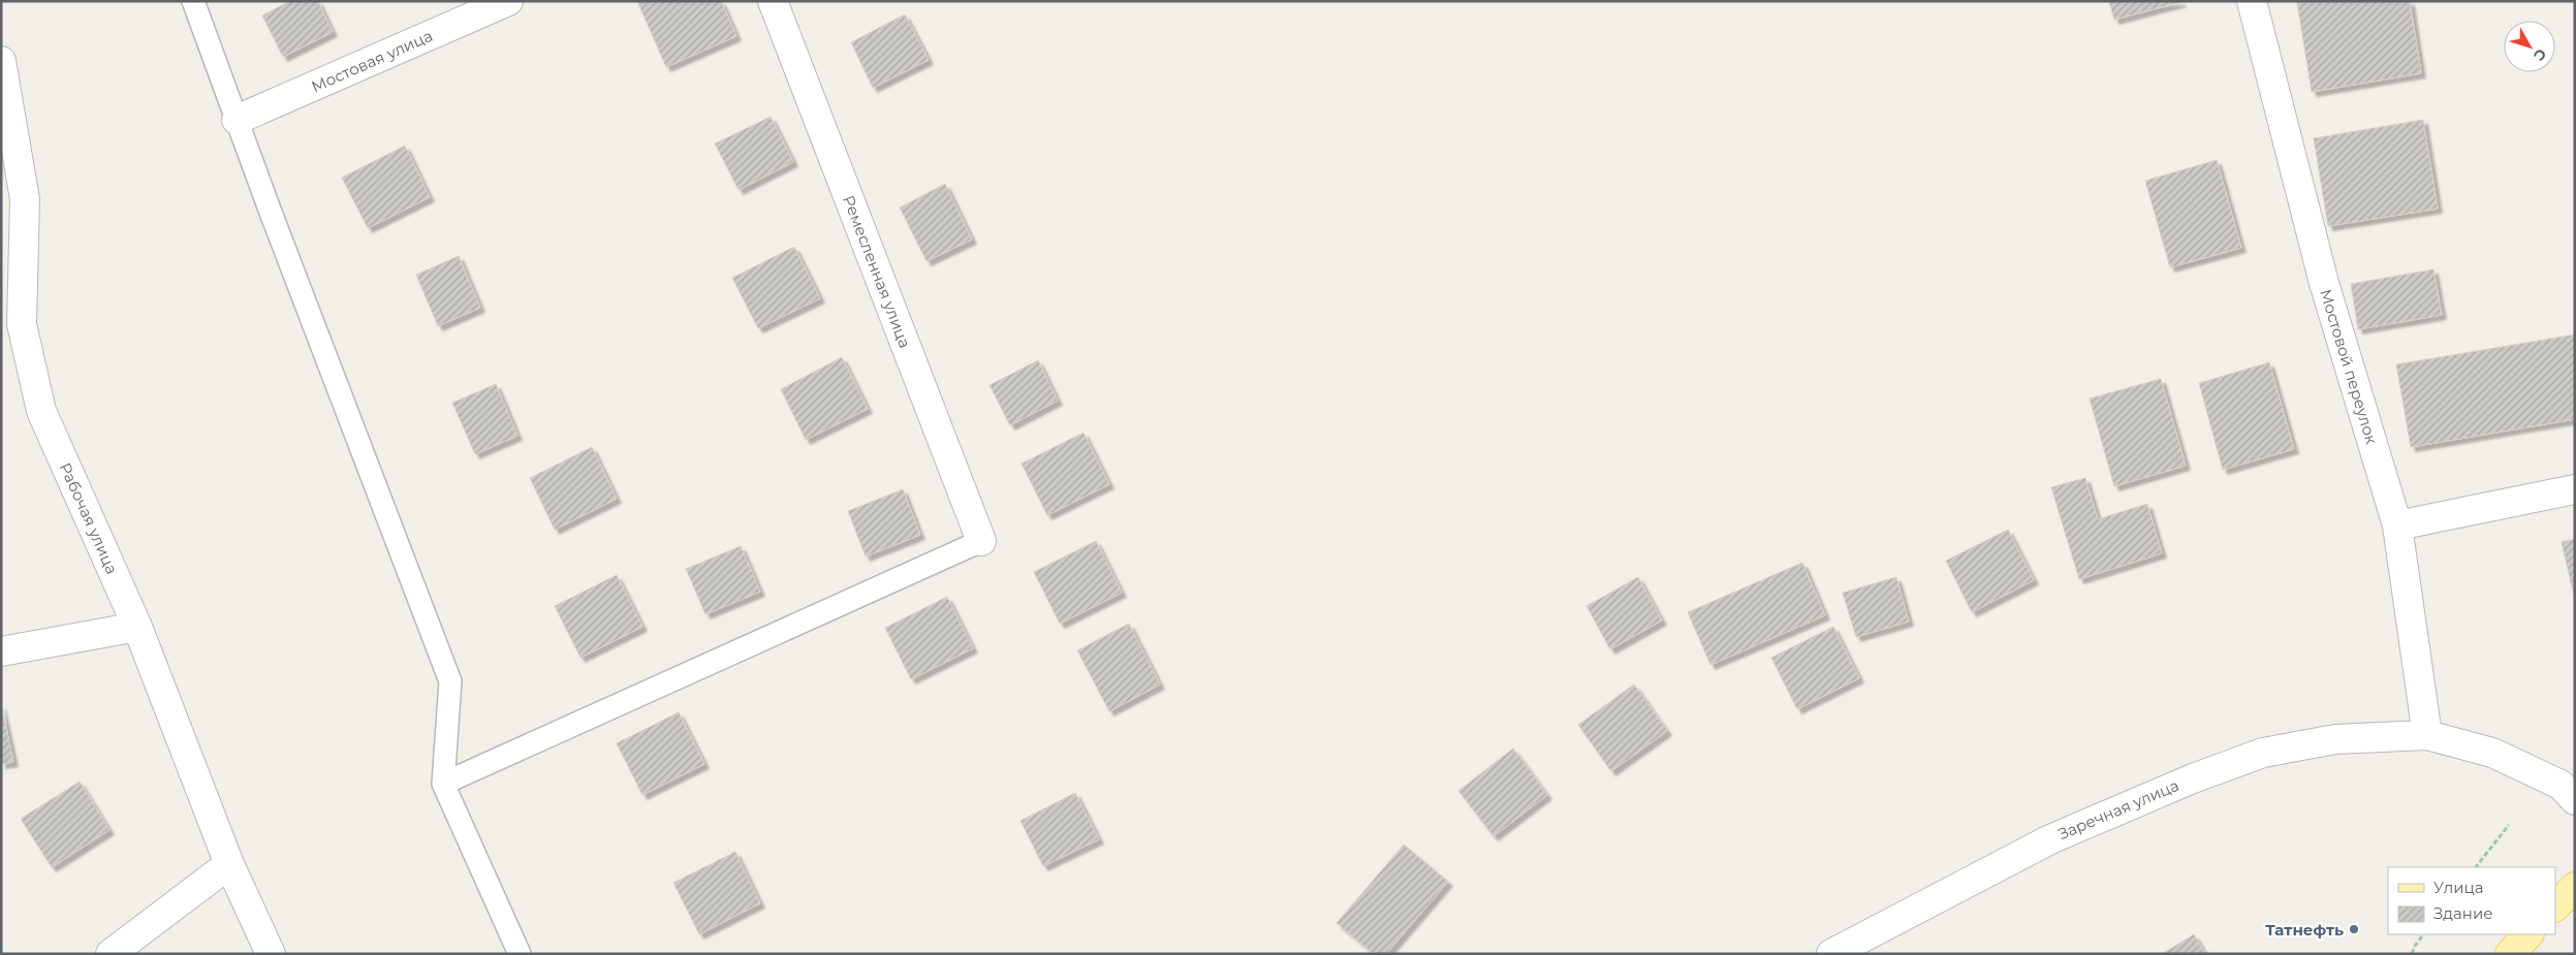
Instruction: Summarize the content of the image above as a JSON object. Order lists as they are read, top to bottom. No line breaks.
{"streets":{"street":["Мостовая улица","Ремесленная улица","Мостовой переулок","Рабочая улица","Заречная улица"]},"crossings":[["Мостовой переулок","Заречная улица"]],"places":["Татнефть"],"legend":["Улица","Здание"],"north":"bottom right"}
